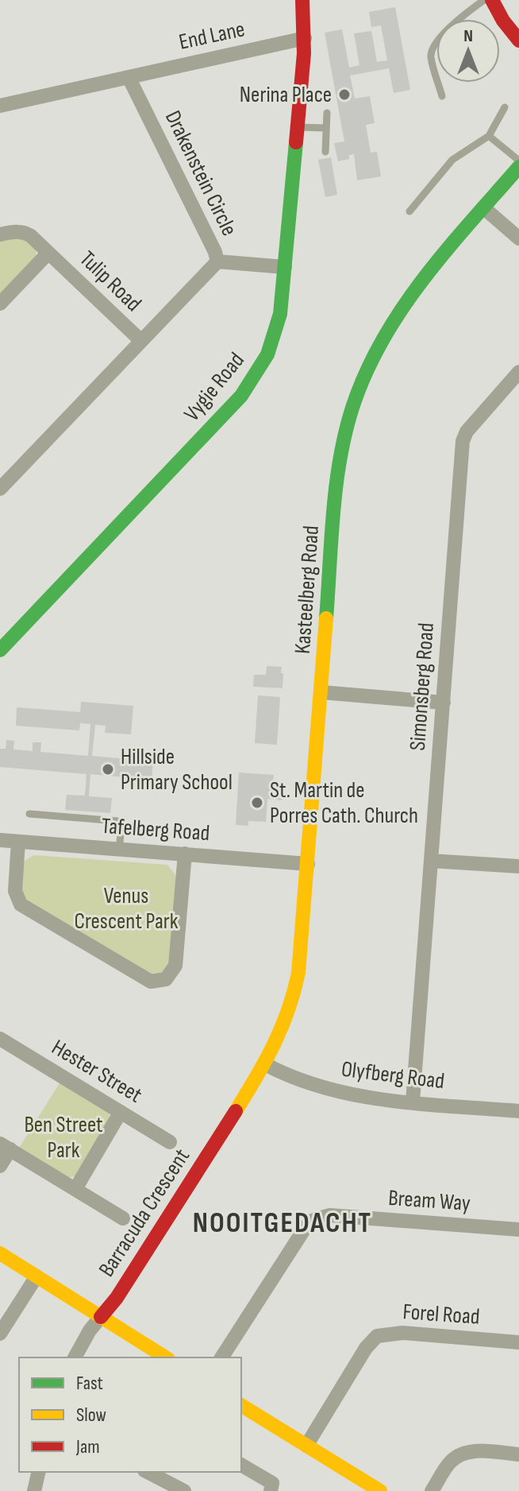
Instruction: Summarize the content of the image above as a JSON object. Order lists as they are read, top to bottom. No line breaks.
{"streets":{"street":["End Lane","Drakenstein Circle","Tulip Road","Vygie Road","Kasteelberg Road","Simonsberg Road","Tafelberg Road","Hester Street","Olyfberg Road","Bream Way","Barracuda Crescent","Forel Road"]},"crossings":[["End Lane","Drakenstein Circle"],["End Lane","Vygie Road"],["Drakenstein Circle","Tulip Road"],["Kasteelberg Road","Tafelberg Road"],["Kasteelberg Road","Olyfberg Road"],["Kasteelberg Road","Barracuda Crescent"],["Simonsberg Road","Olyfberg Road"],["Olyfberg Road","Barracuda Crescent"]],"districts":["NOOITGEDACHT"],"parks":["Venus Crescent Park","Ben Street Park"],"places":["Nerina Place","Hillside Primary School","St. Martin de Porres Cath. Church"],"legend":["Fast","Slow","Jam"],"north":"top"}
